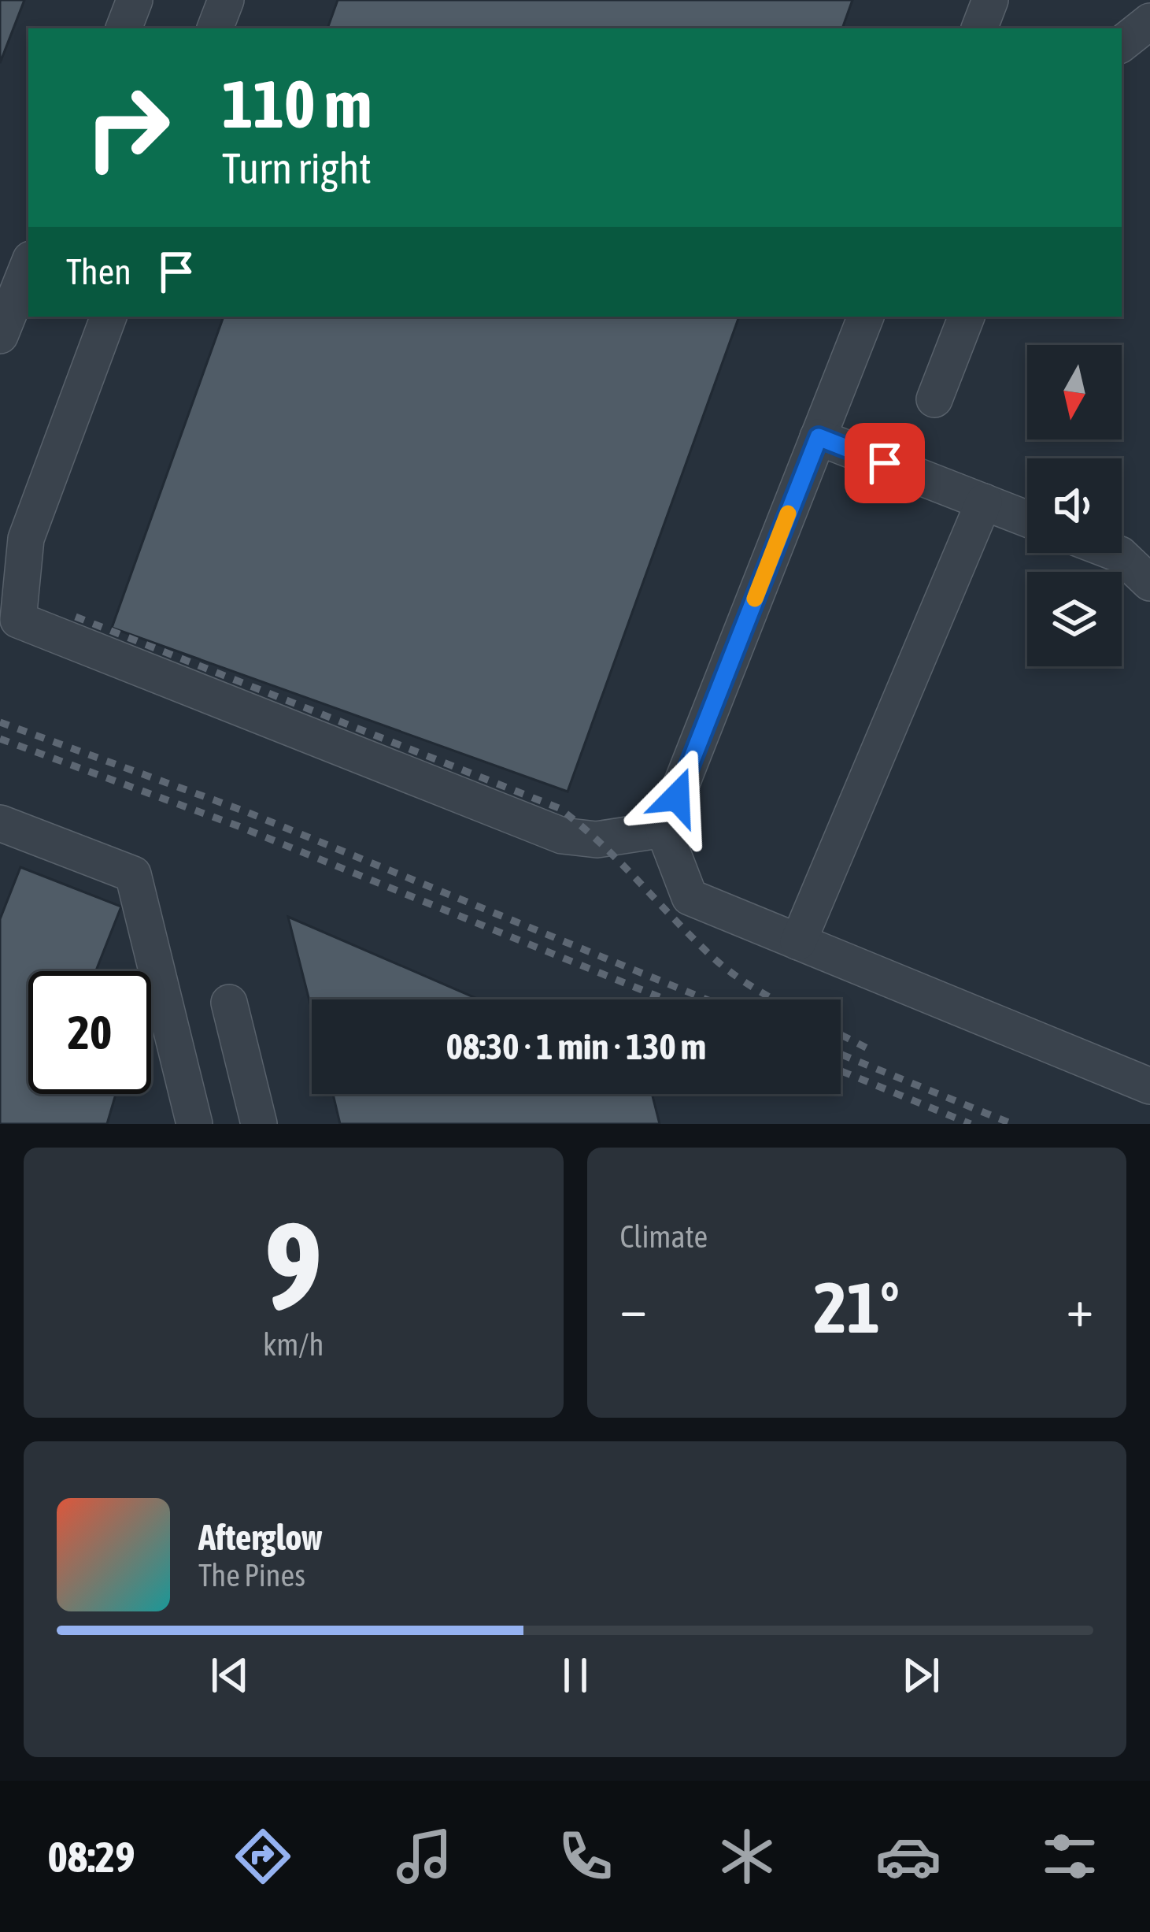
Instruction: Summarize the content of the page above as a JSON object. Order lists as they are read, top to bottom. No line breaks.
{"north":"bottom","page":{"turn":["110 m","Turn right"],"then":"Then","limit":"20","trip":"08:30 · 1 min · 130 m","tile":[["9","km/h"],"Climate"],"heat":["−","21°","+"],"song":["Afterglow","The Pines"],"tabs":"08:29"}}
